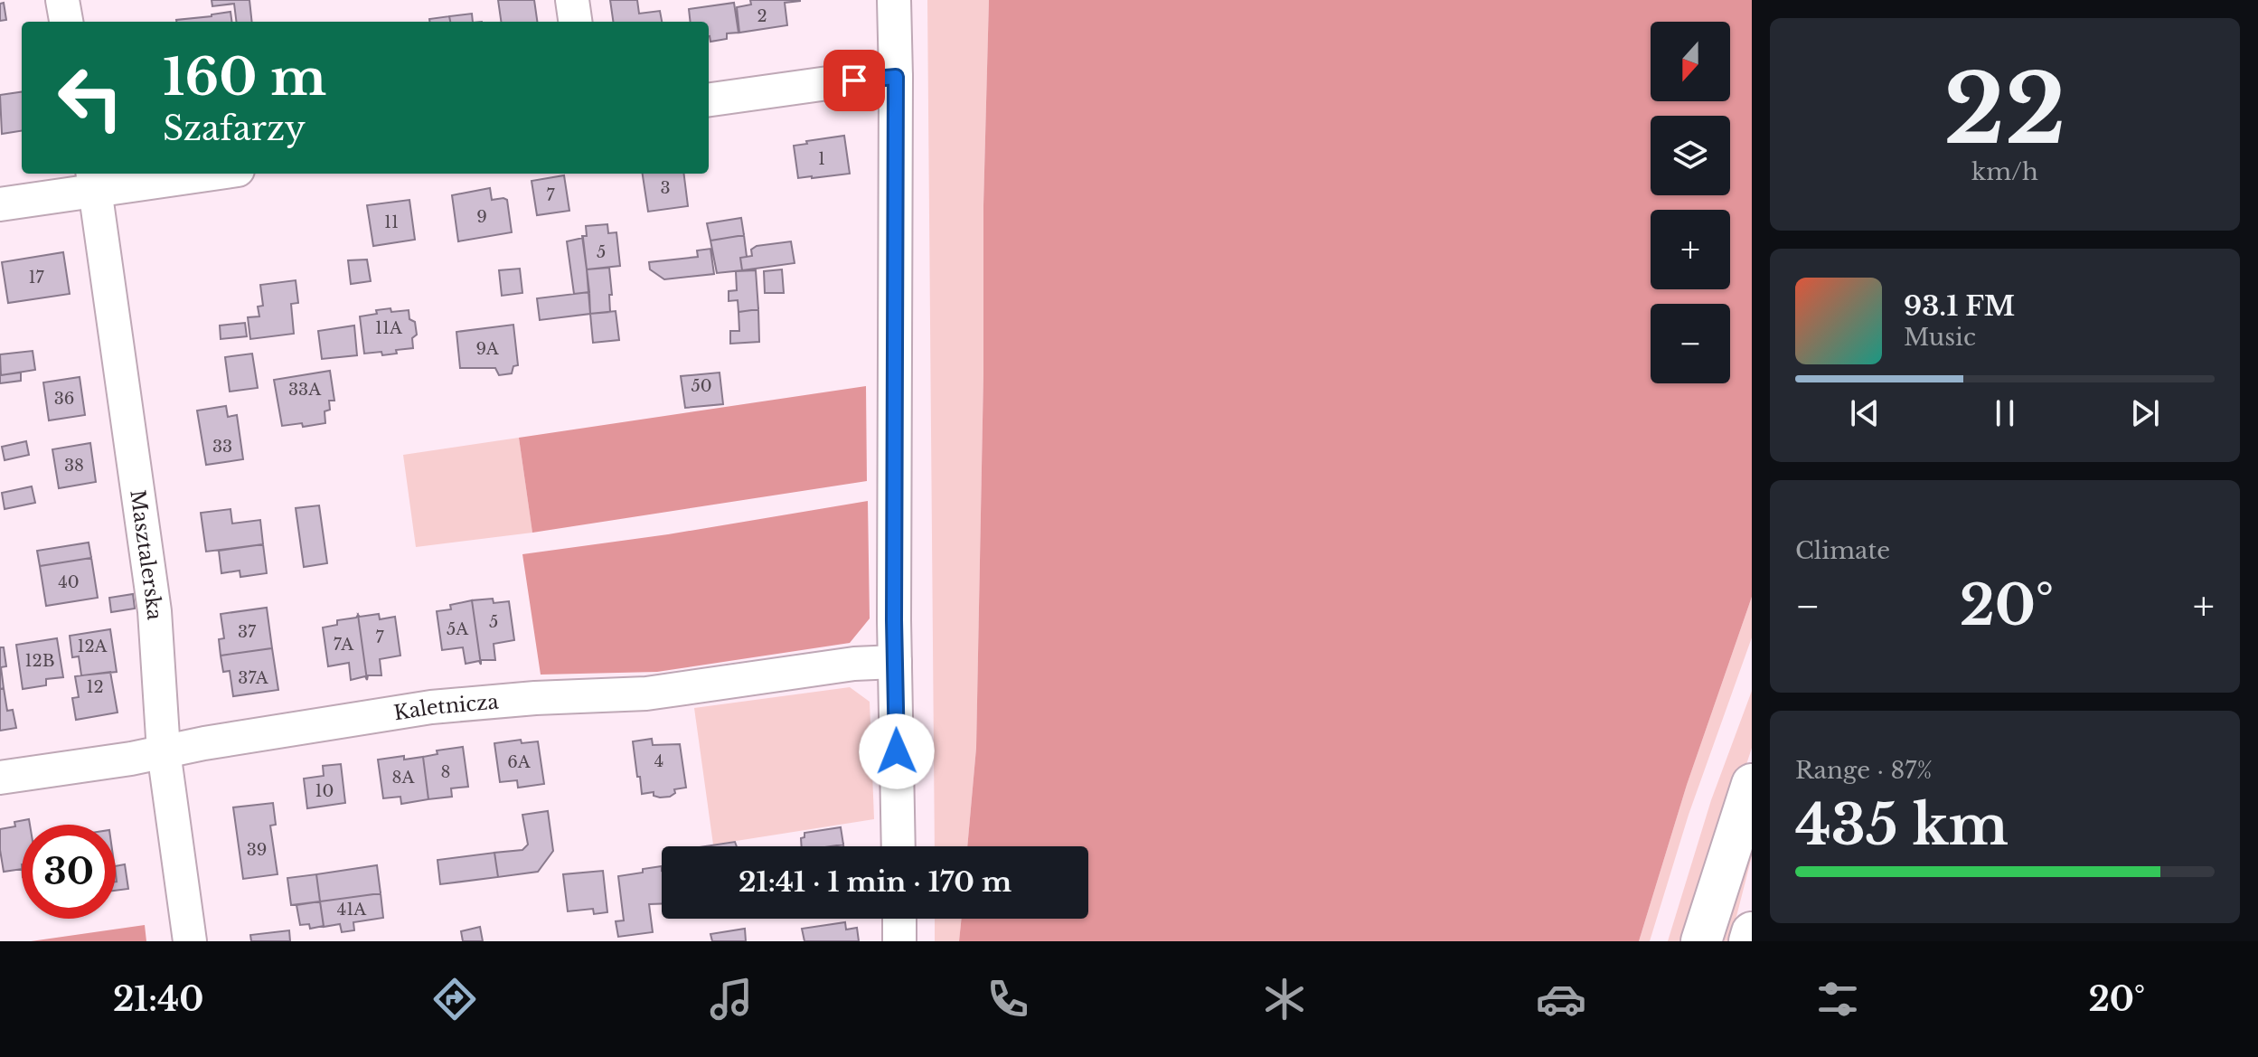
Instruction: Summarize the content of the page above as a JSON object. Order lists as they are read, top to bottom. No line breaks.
{"streets":{"street":["Masztalerska","Kaletnicza"]},"crossings":[["Masztalerska","Kaletnicza"]],"house_numbers":["2","1","3","7","9","11","5","17","11A","9A","50","33A","36","33","38","40","5","5A","37","7","7A","12A","12B","37A","12","4","6A","8","8A","10","39","41A"],"north":"bottom","page":{"tile":[["22","km/h"],"Climate",["Range · 87%","435 km"]],"map_buttons":["+","−"],"turn":["160 m","Szafarzy"],"song":["93.1 FM","Music"],"heat":["−","20°","+"],"limit":"30","trip":"21:41 · 1 min · 170 m","tabs":["21:40","20°"]}}
